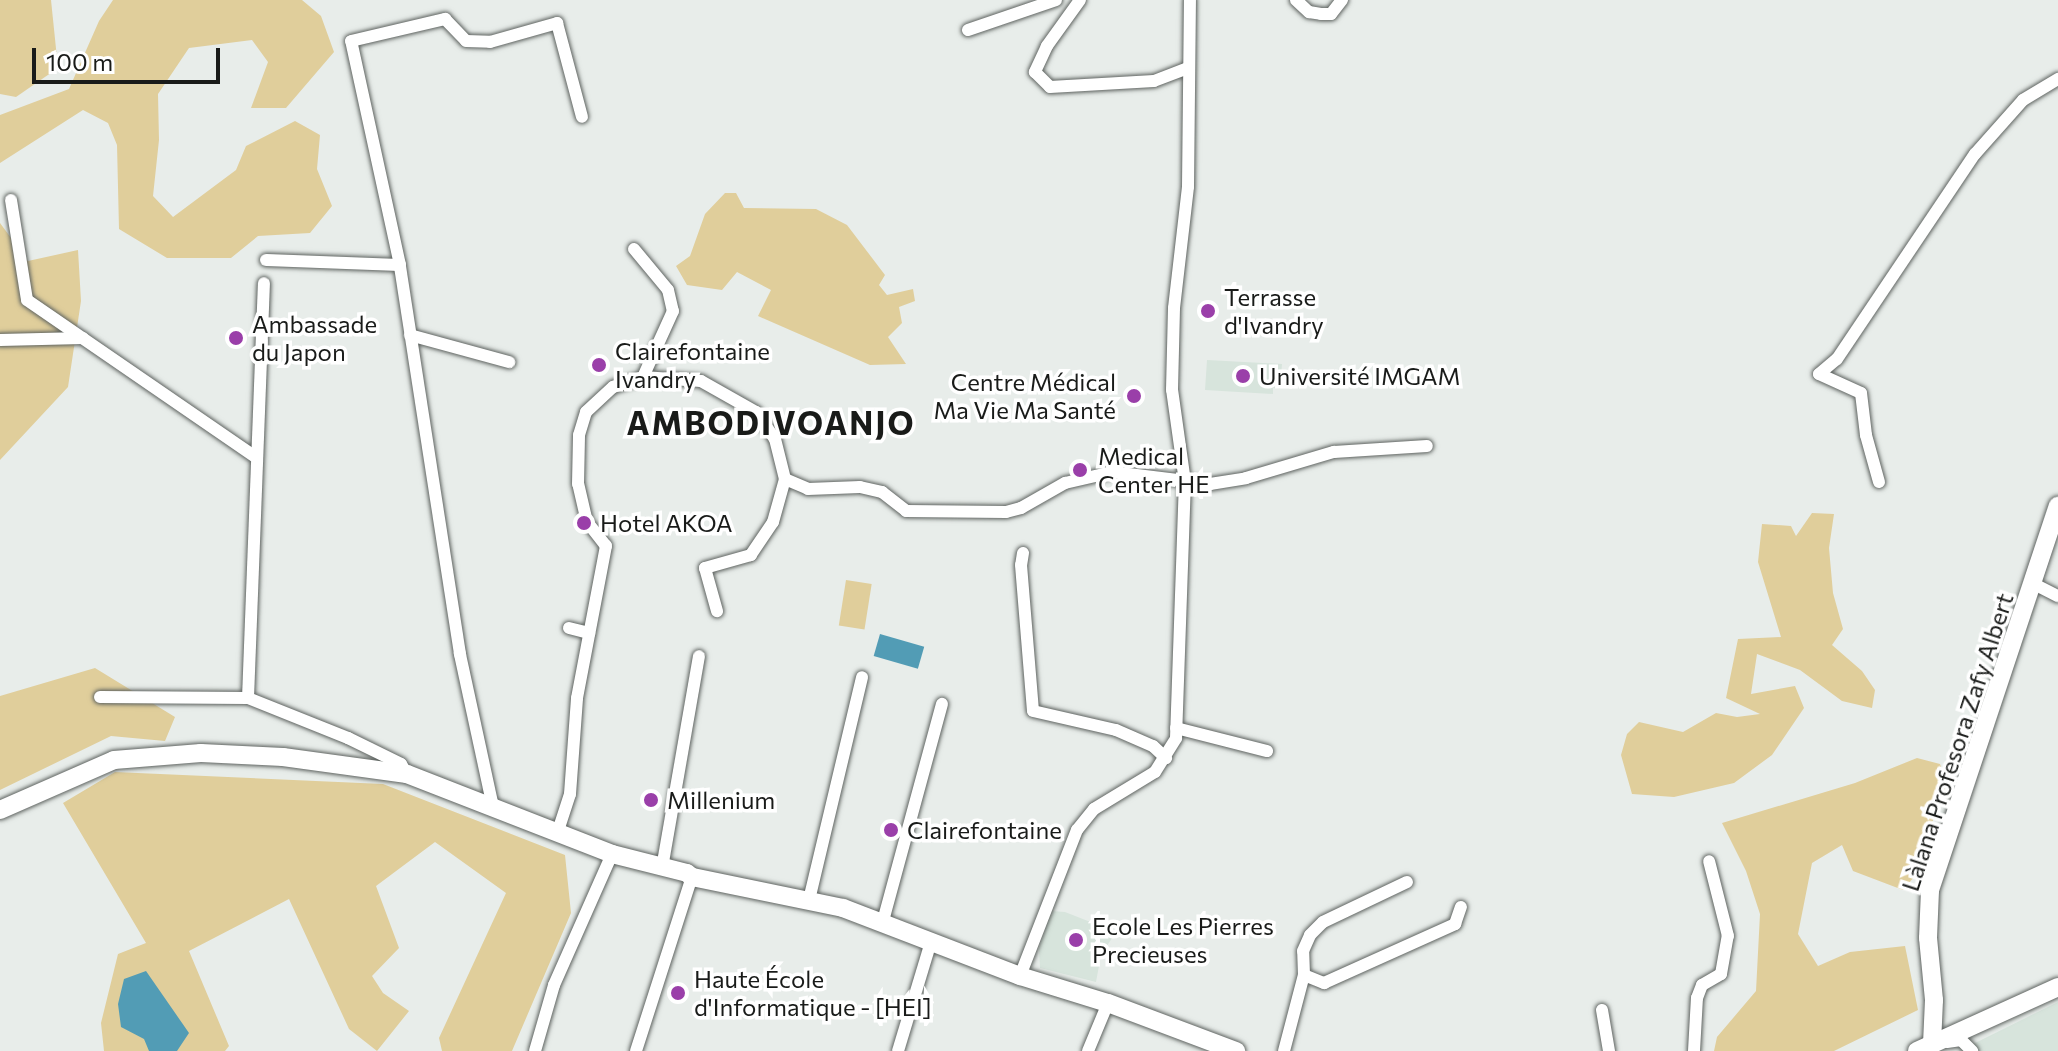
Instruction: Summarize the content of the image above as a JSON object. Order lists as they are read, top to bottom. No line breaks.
{"streets":{"main road":["Làlana Profesora Zafy Albert"]},"districts":["AMBODIVOANJO"],"places":["Terrasse d'Ivandry","Ambassade du Japon","Clairefontaine Ivandry","Université IMGAM","Centre Médical Ma Vie Ma Santé","Medical Center HE","Hotel AKOA","Millenium","Clairefontaine","Ecole Les Pierres Precieuses","Haute École d'Informatique - [HEI]"],"scale_bar":"100 m"}
